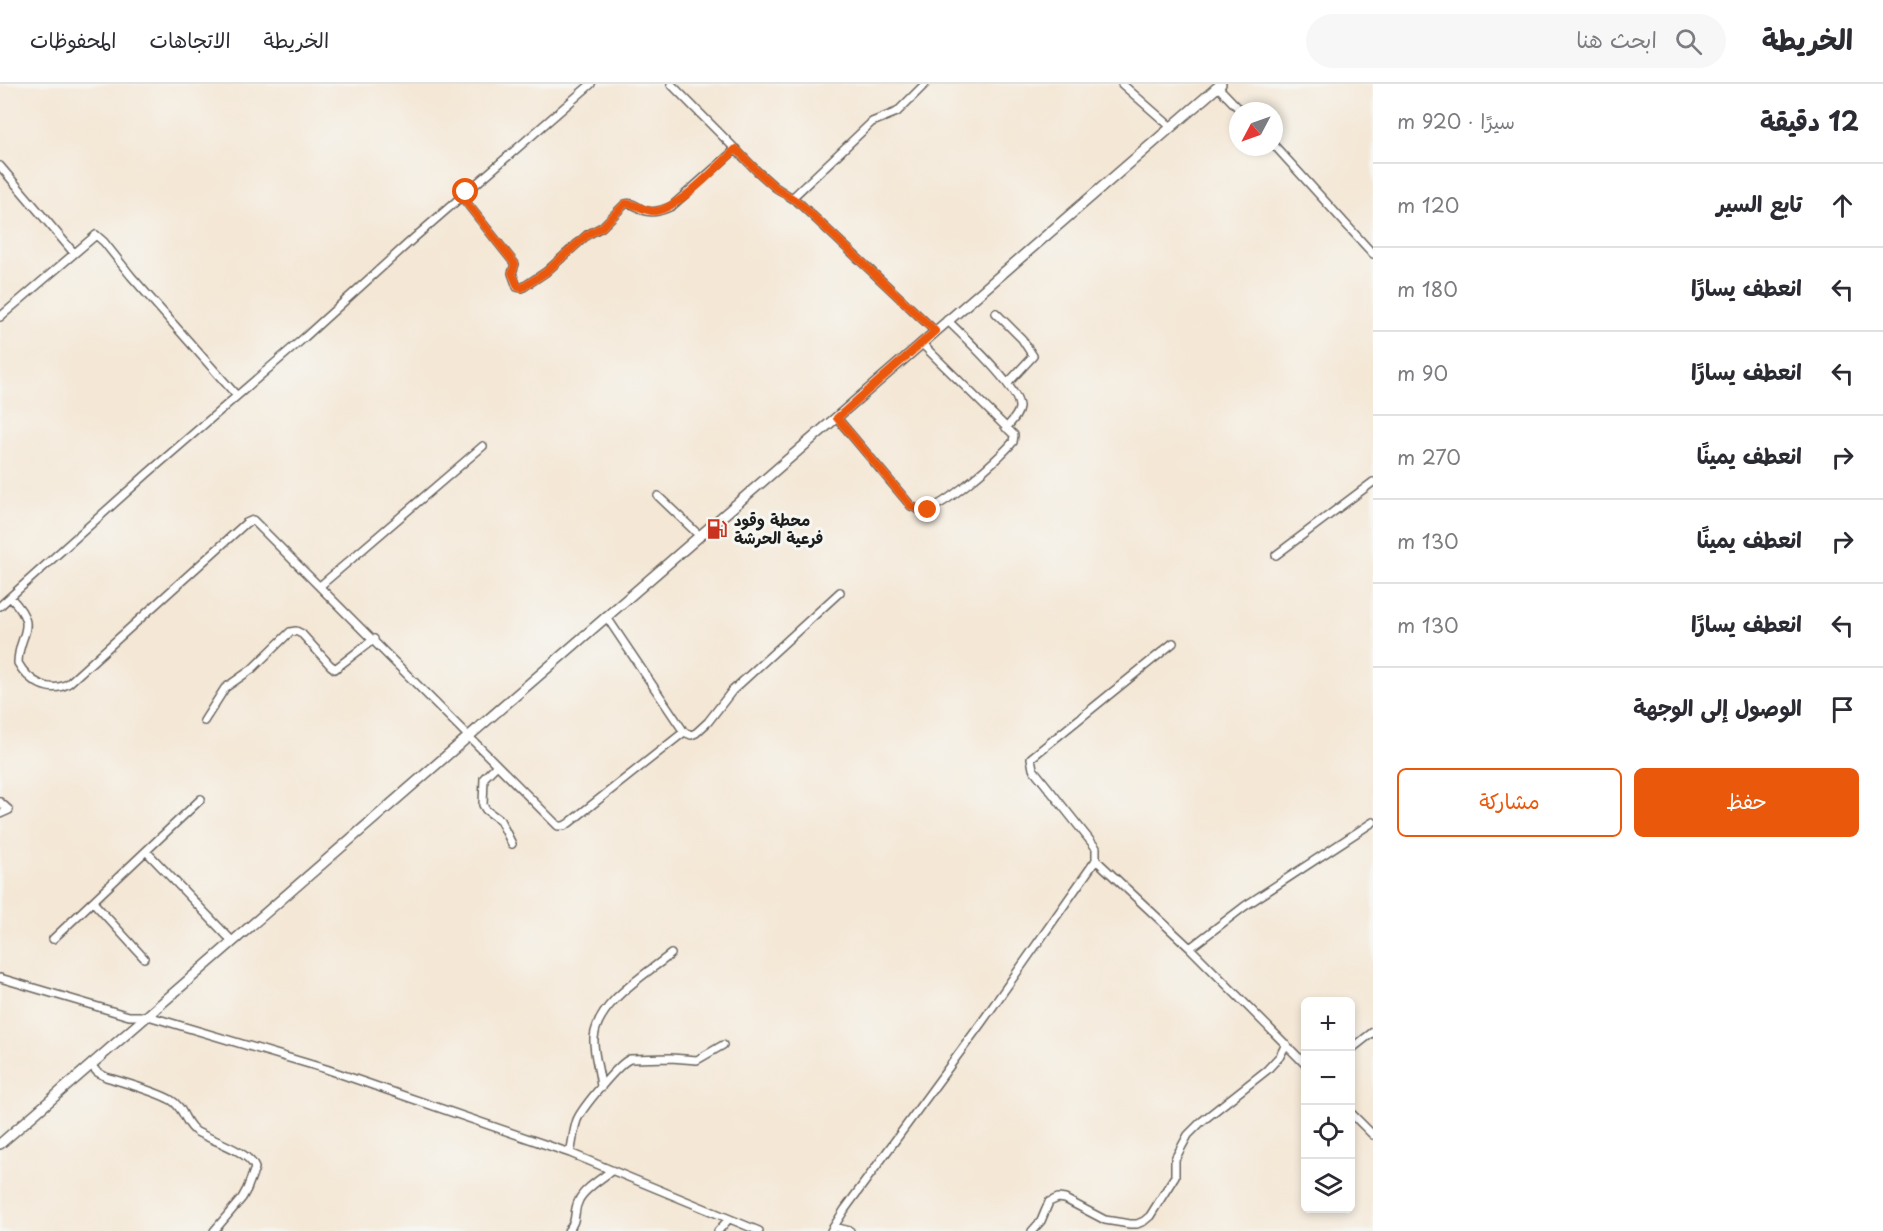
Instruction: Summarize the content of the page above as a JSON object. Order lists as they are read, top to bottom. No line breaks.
{"places":{"fuel station":["محطة وقود فرعية الحرشة"]},"north":"bottom left","page":{"header":"الخريطة","search":"ابحث هنا","nav":["الخريطة","الاتجاهات","المحفوظات"],"heading":["12 دقيقة","سيرًا · 920 m"],"list":[["تابع السير","120 m"],["انعطف يسارًا","180 m"],["انعطف يسارًا","90 m"],["انعطف يمينًا","270 m"],["انعطف يمينًا","130 m"],["انعطف يسارًا","130 m"],"الوصول إلى الوجهة"],"buttons":["حفظ","مشاركة"],"map_buttons":["+","−"]}}
